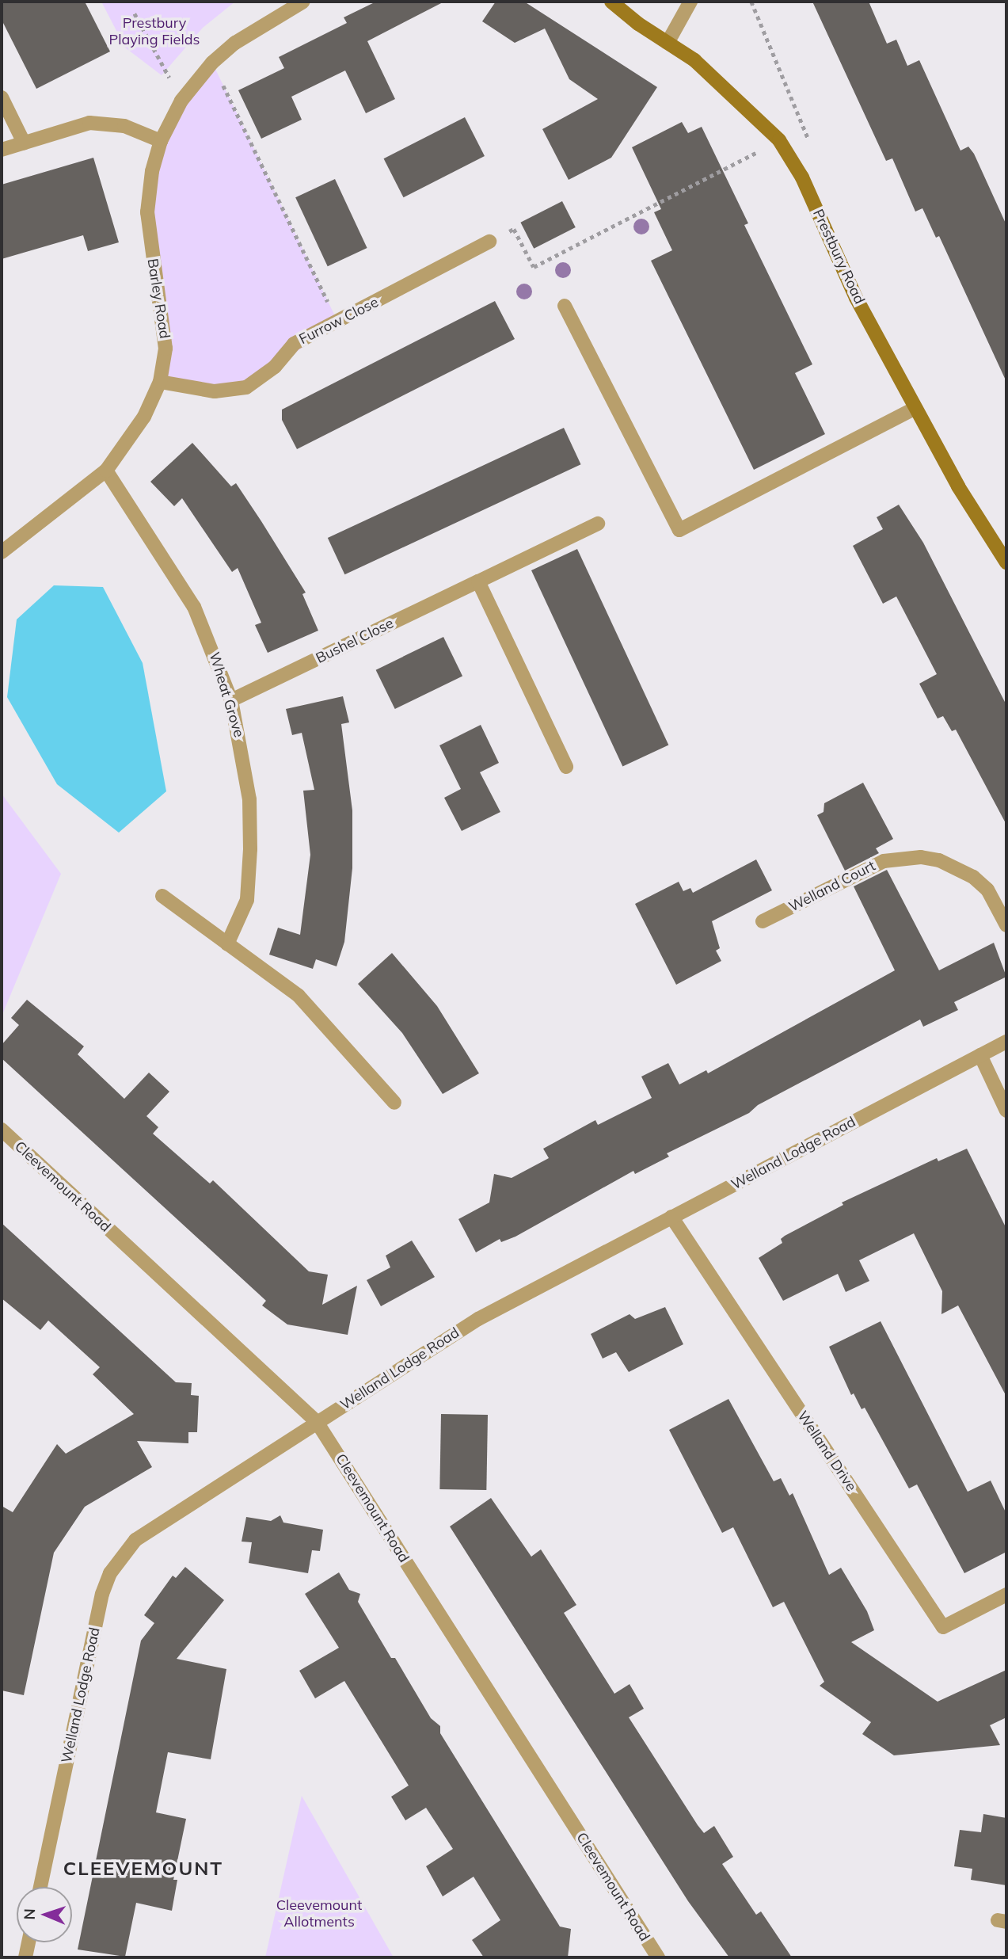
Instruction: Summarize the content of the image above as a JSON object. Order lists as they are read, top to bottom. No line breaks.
{"streets":{"main road":["Prestbury Road"],"street":["Barley Road","Furrow Close","Bushel Close","Wheat Grove","Welland Court","Welland Lodge Road","Cleevemount Road","Welland Drive"]},"crossings":[["Barley Road","Furrow Close"],["Barley Road","Wheat Grove"],["Bushel Close","Wheat Grove"],["Welland Lodge Road","Cleevemount Road"],["Welland Lodge Road","Welland Drive"]],"districts":["CLEEVEMOUNT"],"parks":["Prestbury Playing Fields","Cleevemount Allotments"],"north":"left"}
